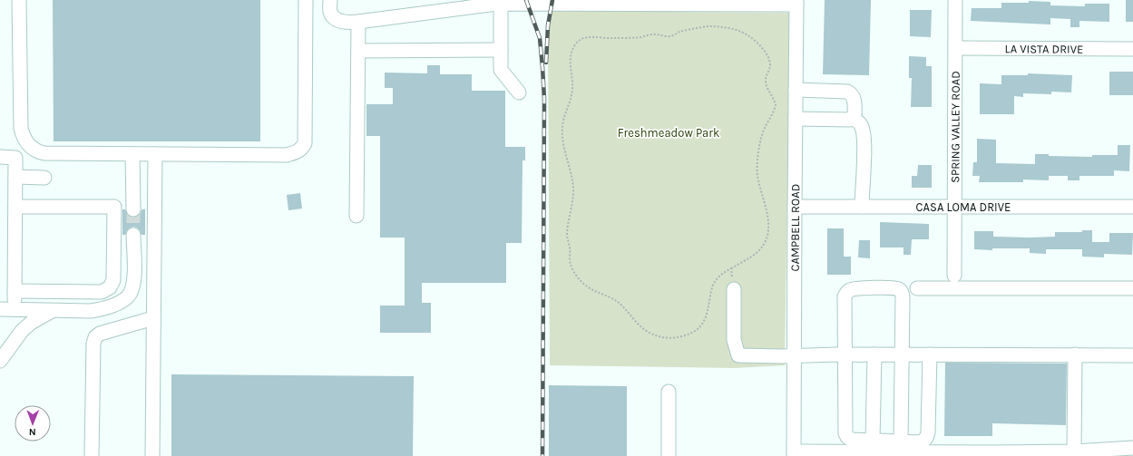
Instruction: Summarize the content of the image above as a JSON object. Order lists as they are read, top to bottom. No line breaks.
{"streets":{"street":["LA VISTA DRIVE","SPRING VALLEY ROAD","CASA LOMA DRIVE","CAMPBELL ROAD"]},"crossings":[["LA VISTA DRIVE","SPRING VALLEY ROAD"],["SPRING VALLEY ROAD","CASA LOMA DRIVE"],["CASA LOMA DRIVE","CAMPBELL ROAD"]],"parks":["Freshmeadow Park"],"north":"bottom"}
